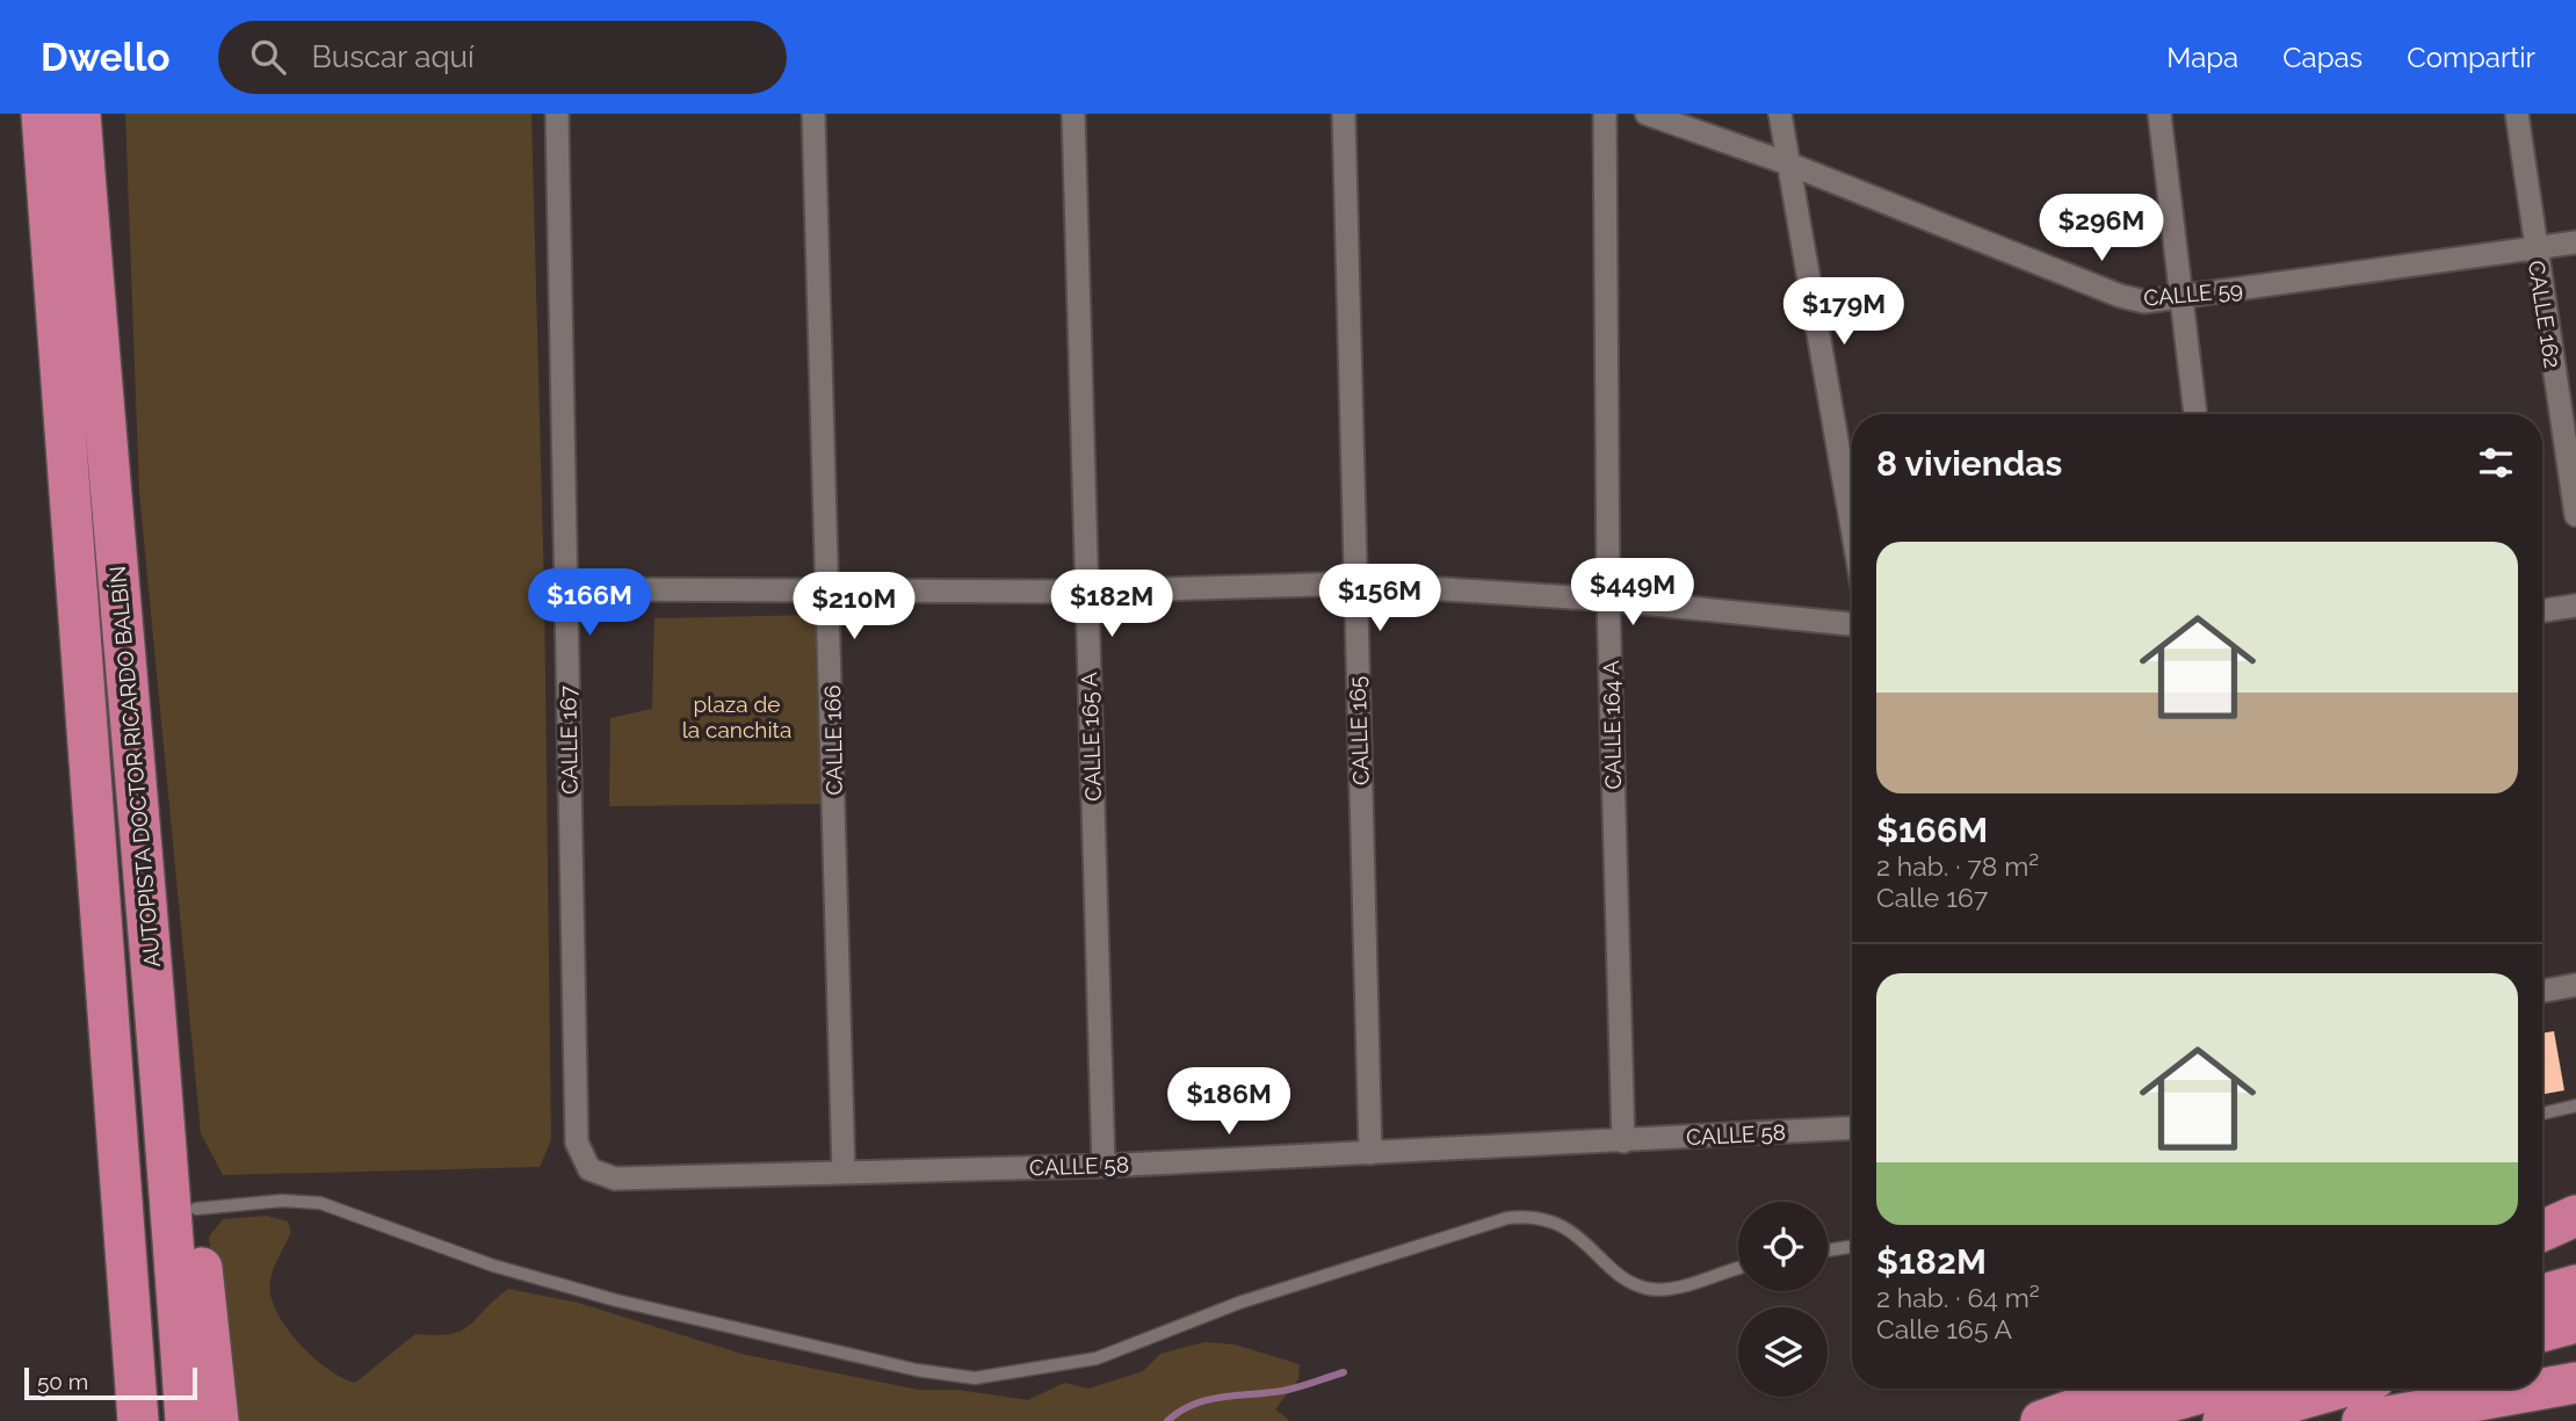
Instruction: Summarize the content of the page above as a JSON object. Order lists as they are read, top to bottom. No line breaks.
{"streets":{"highway":["AUTOPISTA DOCTOR RICARDO BALBÍN"],"street":["CALLE 59","CALLE 162","CALLE 164 A","CALLE 165","CALLE 165 A","CALLE 167","CALLE 166","CALLE 58"]},"crossings":[["CALLE 59","CALLE 162"],["CALLE 164 A","CALLE 58"],["CALLE 165","CALLE 58"],["CALLE 165 A","CALLE 58"],["CALLE 167","CALLE 58"],["CALLE 166","CALLE 58"]],"parks":["plaza de la canchita"],"scale_bar":"50 m","page":{"header":"Dwello","search":"Buscar aquí","nav":["Mapa","Capas","Compartir"],"price":["$296M","$179M","$449M","$156M","$166M","$182M","$210M","$186M"],"heading":"8 viviendas","list":[{"name":"$166M","note":"2 hab. · 78 m² · Calle 167"},{"name":"$182M","note":"2 hab. · 64 m² · Calle 165 A"}],"scale":"50 m"}}
